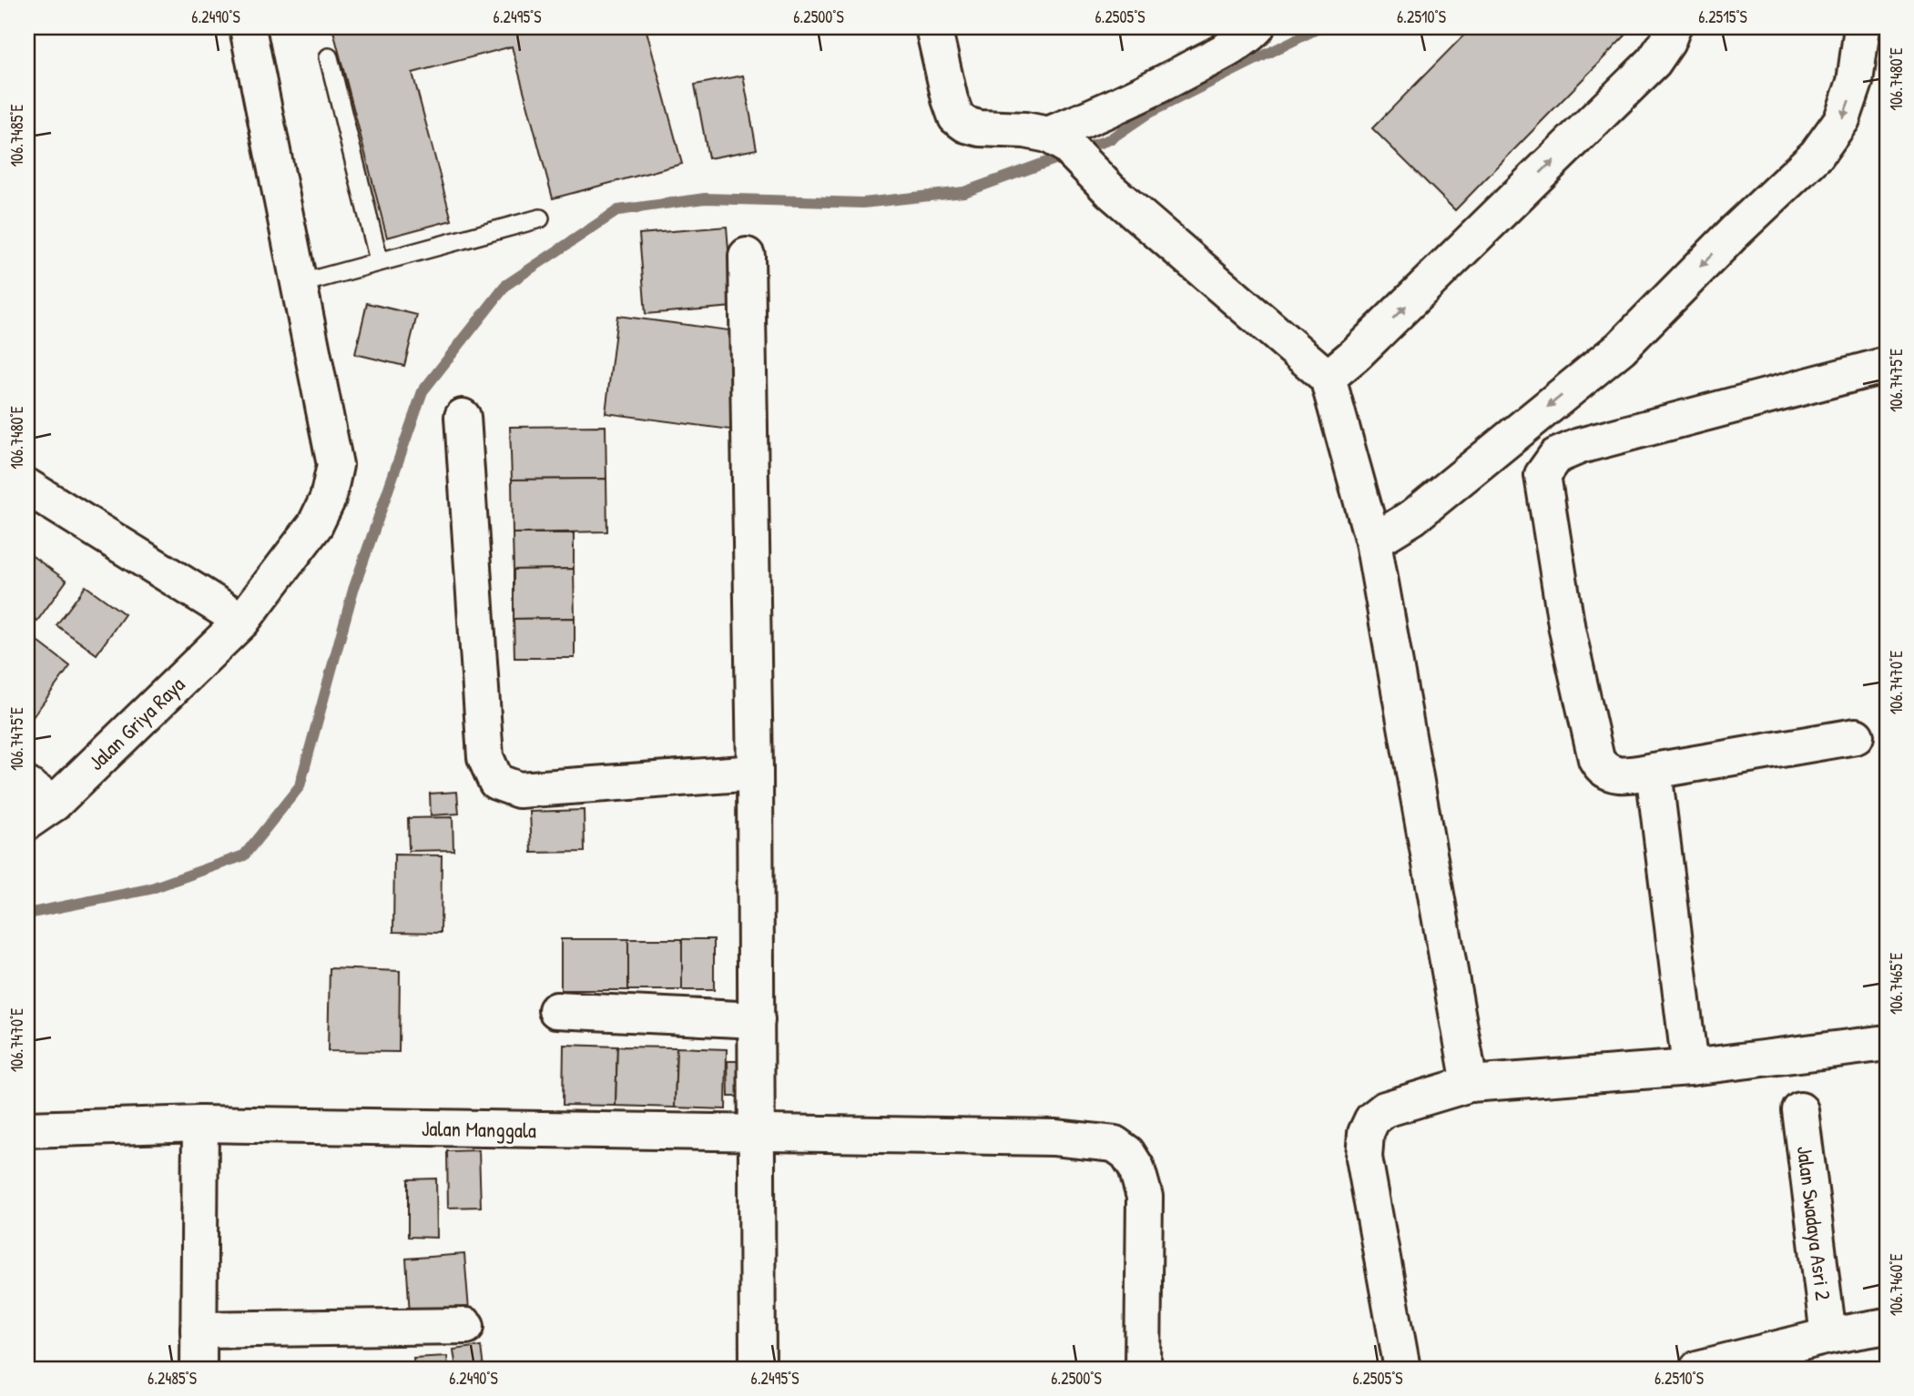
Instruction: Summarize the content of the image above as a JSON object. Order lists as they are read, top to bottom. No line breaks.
{"streets":{"street":["Jalan Griya Raya","Jalan Manggala","Jalan Swadaya Asri 2"]},"coordinates":["6.2490°S","6.2495°S","6.2500°S","6.2505°S","6.2510°S","6.2515°S","106.7480°E","106.7485°E","106.7475°E","106.7470°E","106.7465°E","106.7460°E","6.2485°S"]}
